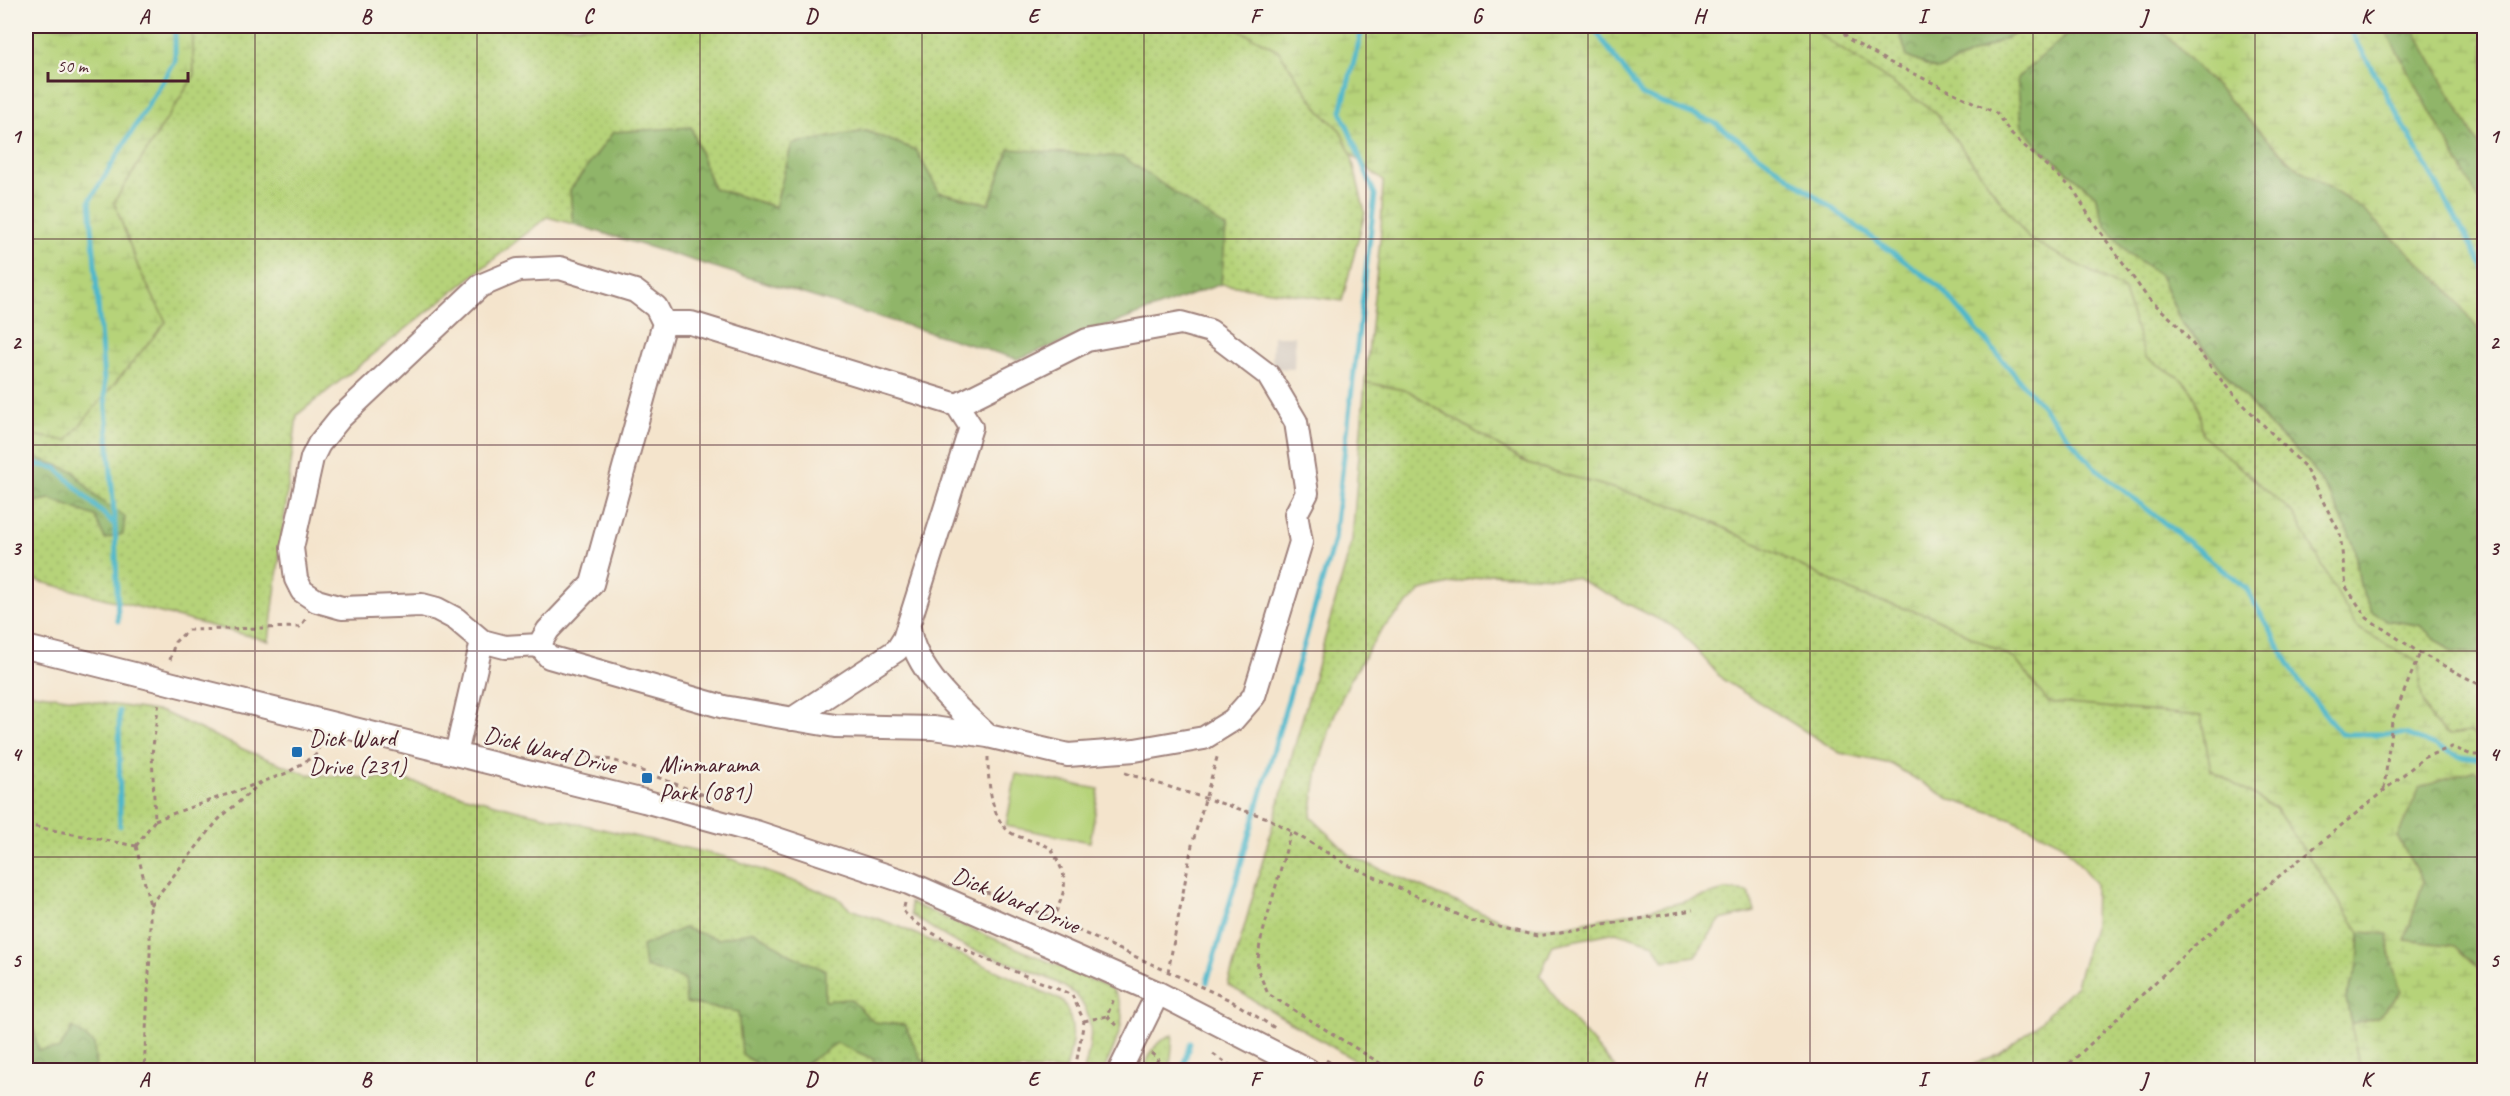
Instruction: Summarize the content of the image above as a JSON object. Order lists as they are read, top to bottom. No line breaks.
{"streets":{"street":["Dick Ward Drive"]},"places":{"transit":["Dick Ward Drive (231)","Minmarama Park (081)"]},"scale_bar":"50 m","grid":{"columns":["A","B","C","D","E","F","G","H","I","J","K"],"rows":["1","2","3","4","5"]}}
